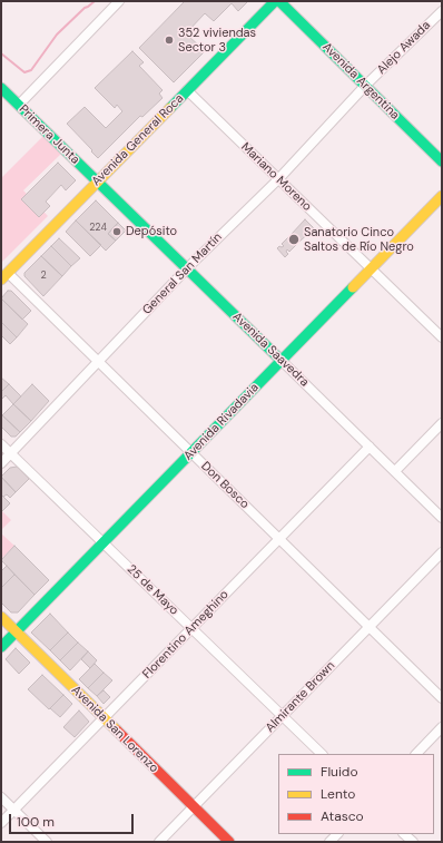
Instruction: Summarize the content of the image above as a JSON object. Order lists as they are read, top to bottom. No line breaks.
{"streets":{"street":["Alejo Awada","Avenida Argentina","Primera Junta","Avenida General Roca","Mariano Moreno","General San Martín","Avenida Saavedra","Avenida Rivadavia","Don Bosco","25 de Mayo","Florentino Ameghino","Almirante Brown","Avenida San Lorenzo"]},"crossings":[["Alejo Awada","Avenida Argentina"],["Alejo Awada","General San Martín"],["Avenida Argentina","General San Martín"],["Primera Junta","Avenida General Roca"],["Primera Junta","Avenida Saavedra"],["Avenida General Roca","Mariano Moreno"],["Avenida General Roca","Avenida Saavedra"],["Avenida General Roca","Don Bosco"],["Mariano Moreno","General San Martín"],["Mariano Moreno","Avenida Rivadavia"],["General San Martín","Avenida Saavedra"],["General San Martín","Don Bosco"],["General San Martín","25 de Mayo"],["Avenida Saavedra","Avenida Rivadavia"],["Avenida Saavedra","Florentino Ameghino"],["Avenida Rivadavia","Don Bosco"],["Avenida Rivadavia","25 de Mayo"],["Avenida Rivadavia","Avenida San Lorenzo"],["Don Bosco","Florentino Ameghino"],["Don Bosco","Almirante Brown"],["25 de Mayo","Florentino Ameghino"],["25 de Mayo","Almirante Brown"],["Florentino Ameghino","Avenida San Lorenzo"],["Almirante Brown","Avenida San Lorenzo"]],"places":["352 viviendas Sector 3","Depósito","Sanatorio Cinco Saltos de Río Negro"],"house_numbers":["224","2"],"legend":["Fluido","Lento","Atasco"],"scale_bar":"100 m"}
